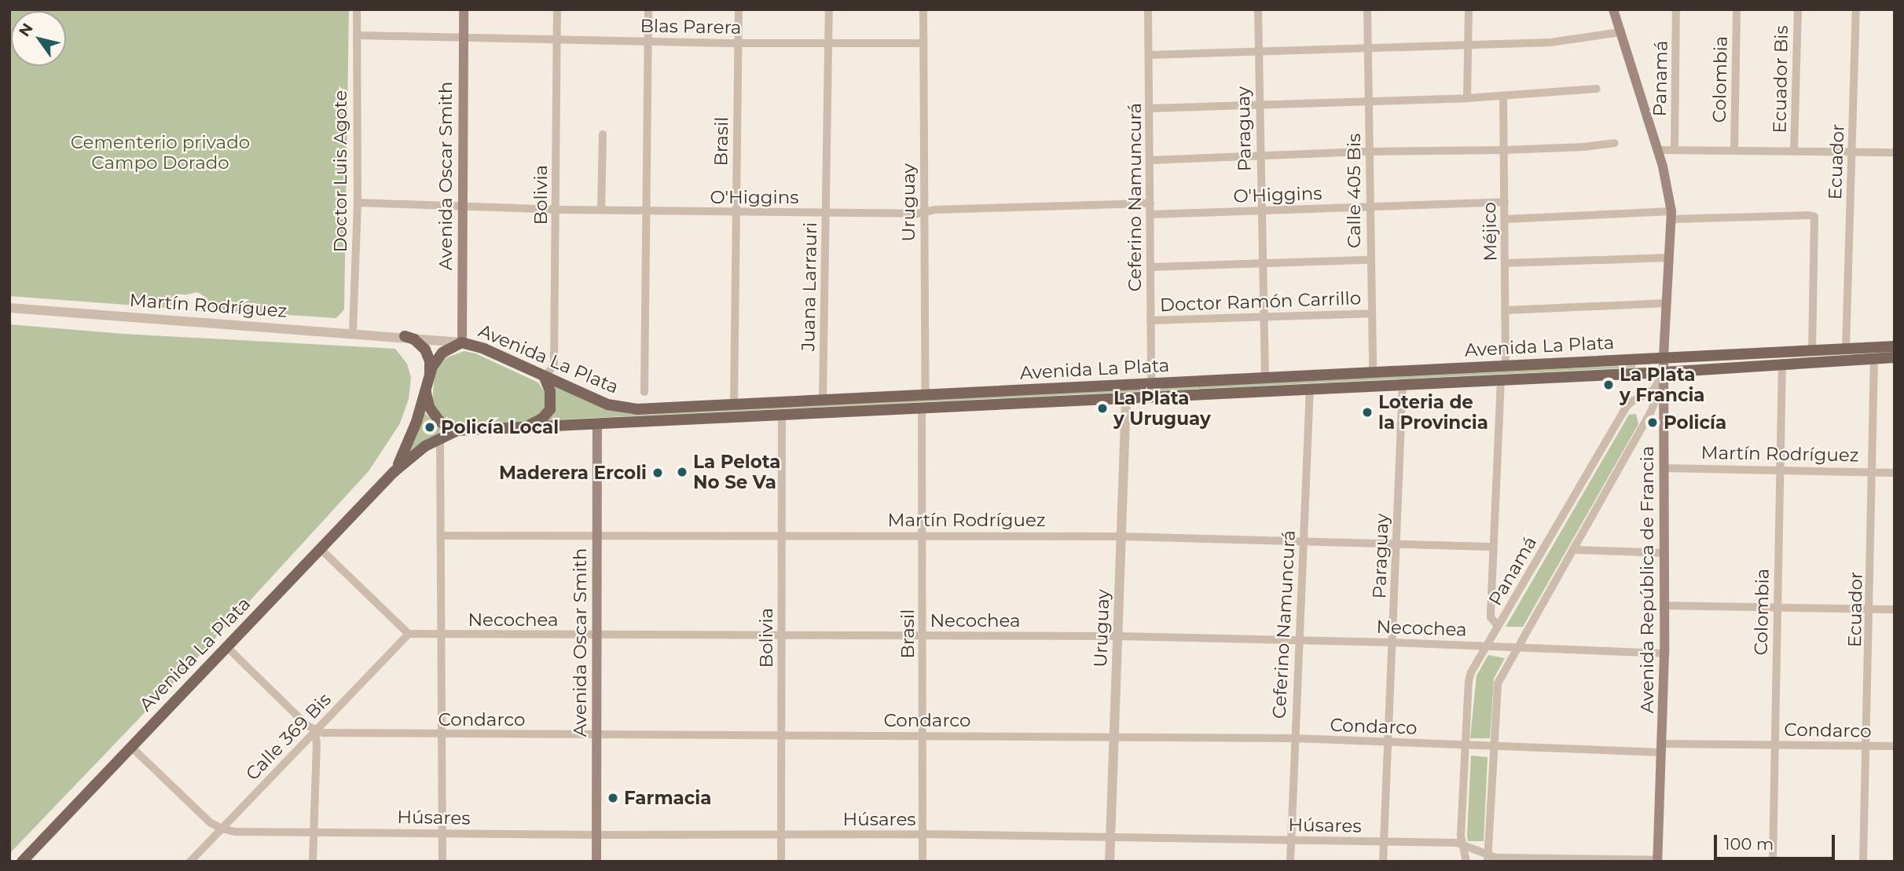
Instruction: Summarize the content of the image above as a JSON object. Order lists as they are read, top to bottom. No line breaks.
{"streets":{"main road":["Avenida Oscar Smith","Avenida La Plata","Avenida República de Francia"],"street":["Blas Parera","Panamá","Colombia","Ecuador Bis","Paraguay","Brasil","Ecuador","Doctor Luis Agote","Calle 405 Bis","Bolivia","O'Higgins","Ceferino Namuncurá","Uruguay","Méjico","Juana Larrauri","Doctor Ramón Carrillo","Martín Rodríguez","Necochea","Condarco","Calle 369 Bis","Húsares"]},"crossings":[["Blas Parera","Brasil"],["Blas Parera","Doctor Luis Agote"],["Blas Parera","Avenida Oscar Smith"],["Blas Parera","Bolivia"],["Blas Parera","Uruguay"],["Blas Parera","Juana Larrauri"],["Panamá","Necochea"],["Panamá","Condarco"],["Panamá","Húsares"],["Colombia","Martín Rodríguez"],["Colombia","Avenida La Plata"],["Colombia","Condarco"],["Paraguay","O'Higgins"],["Paraguay","Doctor Ramón Carrillo"],["Paraguay","Martín Rodríguez"],["Paraguay","Avenida La Plata"],["Paraguay","Necochea"],["Paraguay","Condarco"],["Paraguay","Húsares"],["Brasil","O'Higgins"],["Brasil","Uruguay"],["Brasil","Martín Rodríguez"],["Brasil","Avenida La Plata"],["Brasil","Necochea"],["Brasil","Condarco"],["Brasil","Húsares"],["Ecuador","Martín Rodríguez"],["Ecuador","Avenida La Plata"],["Ecuador","Condarco"],["Doctor Luis Agote","O'Higgins"],["Doctor Luis Agote","Martín Rodríguez"],["Avenida Oscar Smith","Bolivia"],["Avenida Oscar Smith","O'Higgins"],["Avenida Oscar Smith","Martín Rodríguez"],["Avenida Oscar Smith","Avenida La Plata"],["Avenida Oscar Smith","Necochea"],["Avenida Oscar Smith","Condarco"],["Avenida Oscar Smith","Húsares"],["Calle 405 Bis","O'Higgins"],["Calle 405 Bis","Doctor Ramón Carrillo"],["Calle 405 Bis","Avenida La Plata"],["Bolivia","O'Higgins"],["Bolivia","Martín Rodríguez"],["Bolivia","Avenida La Plata"],["Bolivia","Necochea"],["Bolivia","Condarco"],["Bolivia","Húsares"],["O'Higgins","Ceferino Namuncurá"],["O'Higgins","Uruguay"],["O'Higgins","Méjico"],["O'Higgins","Juana Larrauri"],["Ceferino Namuncurá","Doctor Ramón Carrillo"],["Ceferino Namuncurá","Martín Rodríguez"],["Ceferino Namuncurá","Avenida La Plata"],["Ceferino Namuncurá","Necochea"],["Ceferino Namuncurá","Condarco"],["Ceferino Namuncurá","Húsares"],["Uruguay","Martín Rodríguez"],["Uruguay","Avenida La Plata"],["Uruguay","Necochea"],["Uruguay","Condarco"],["Uruguay","Húsares"],["Méjico","Avenida La Plata"],["Juana Larrauri","Avenida La Plata"],["Martín Rodríguez","Avenida La Plata"],["Martín Rodríguez","Avenida República de Francia"],["Avenida La Plata","Avenida República de Francia"],["Avenida La Plata","Húsares"],["Avenida República de Francia","Necochea"],["Avenida República de Francia","Condarco"],["Avenida República de Francia","Húsares"],["Necochea","Calle 369 Bis"],["Condarco","Calle 369 Bis"],["Calle 369 Bis","Húsares"]],"parks":["Cementerio privado Campo Dorado"],"places":["La Plata y Francia","La Plata y Uruguay","Loteria de la Provincia","Policía","Policía Local","La Pelota No Se Va","Maderera Ercoli","Farmacia"],"scale_bar":"100 m","north":"top left"}
